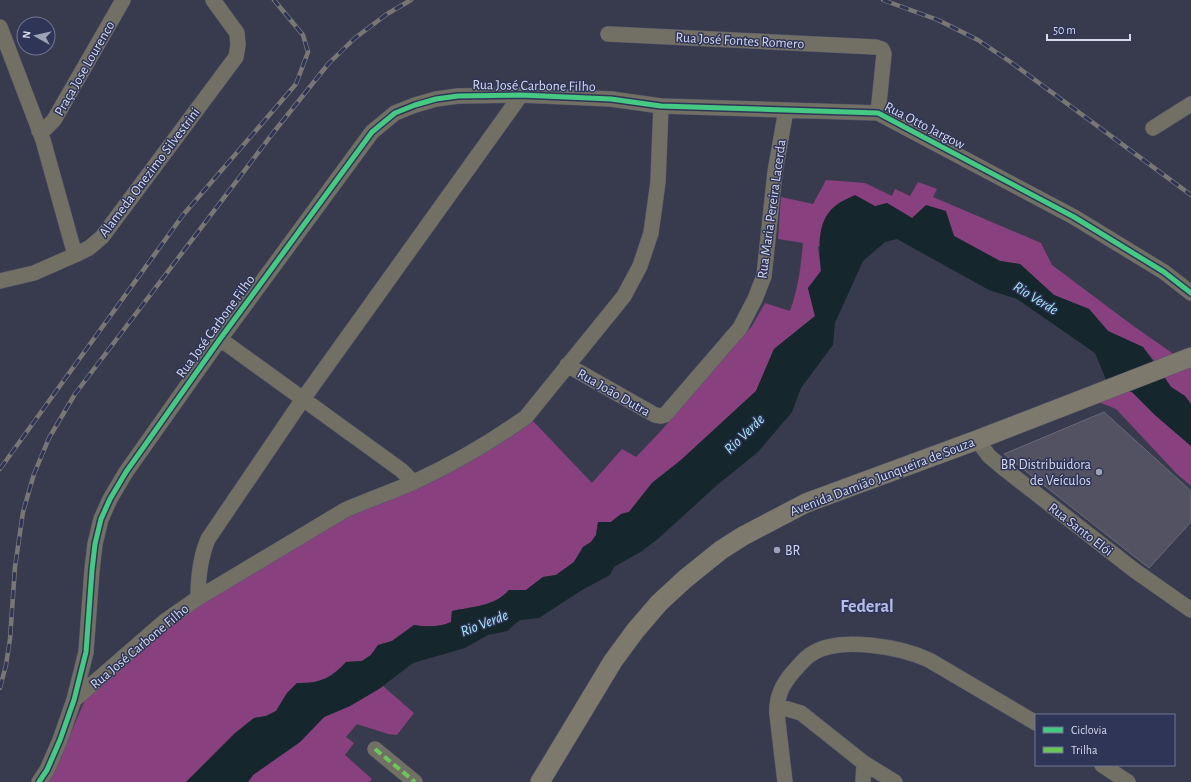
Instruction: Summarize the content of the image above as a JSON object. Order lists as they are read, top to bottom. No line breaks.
{"streets":{"main road":["Avenida Damião Junqueira de Souza"],"street":["Rua José Fontes Romero","Praça Jose Lourenco","Rua José Carbone Filho","Rua Otto Jargow","Alameda Onezimo Silvestrini","Rua Maria Pereira Lacerda","Rua João Dutra","Rua Santo Elói"]},"crossings":[["Rua José Fontes Romero","Rua Otto Jargow"],["Rua José Carbone Filho","Rua Otto Jargow"],["Rua José Carbone Filho","Rua João Dutra"],["Rua Otto Jargow","Rua Maria Pereira Lacerda"],["Rua Maria Pereira Lacerda","Rua João Dutra"],["Avenida Damião Junqueira de Souza","Rua Santo Elói"]],"districts":["Federal"],"water":["Rio Verde"],"places":["BR Distribuidora de Veículos","BR"],"legend":["Ciclovia","Trilha"],"scale_bar":"50 m","north":"left"}
